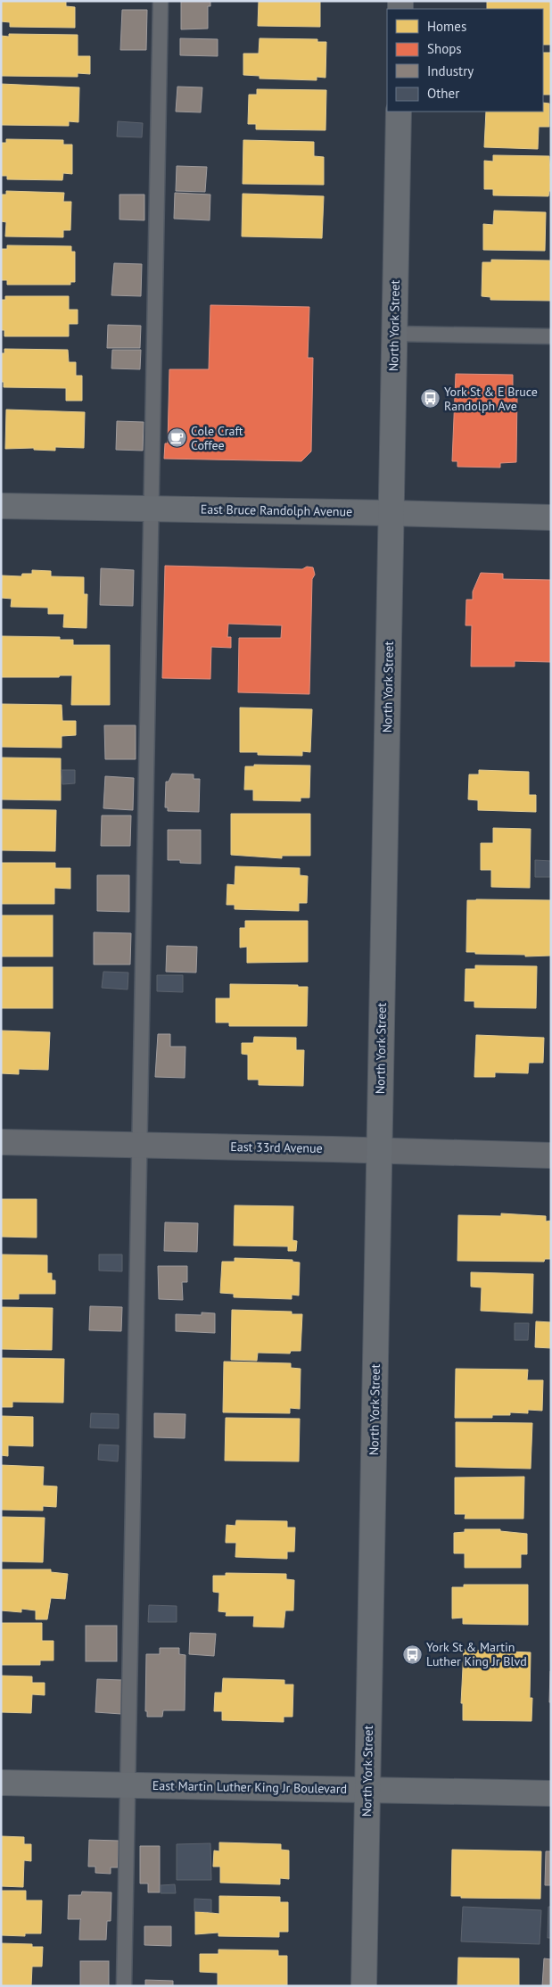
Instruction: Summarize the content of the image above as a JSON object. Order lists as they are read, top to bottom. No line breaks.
{"streets":{"main road":["North York Street","East Bruce Randolph Avenue","East Martin Luther King Jr Boulevard"],"street":["East 33rd Avenue"]},"crossings":[["North York Street","East Bruce Randolph Avenue"],["North York Street","East 33rd Avenue"],["North York Street","East Martin Luther King Jr Boulevard"]],"places":{"bus stop":["York St & E Bruce Randolph Ave","York St & Martin Luther King Jr Blvd"],"cafe":["Cole Craft Coffee"]},"legend":["Homes","Shops","Industry","Other"]}
